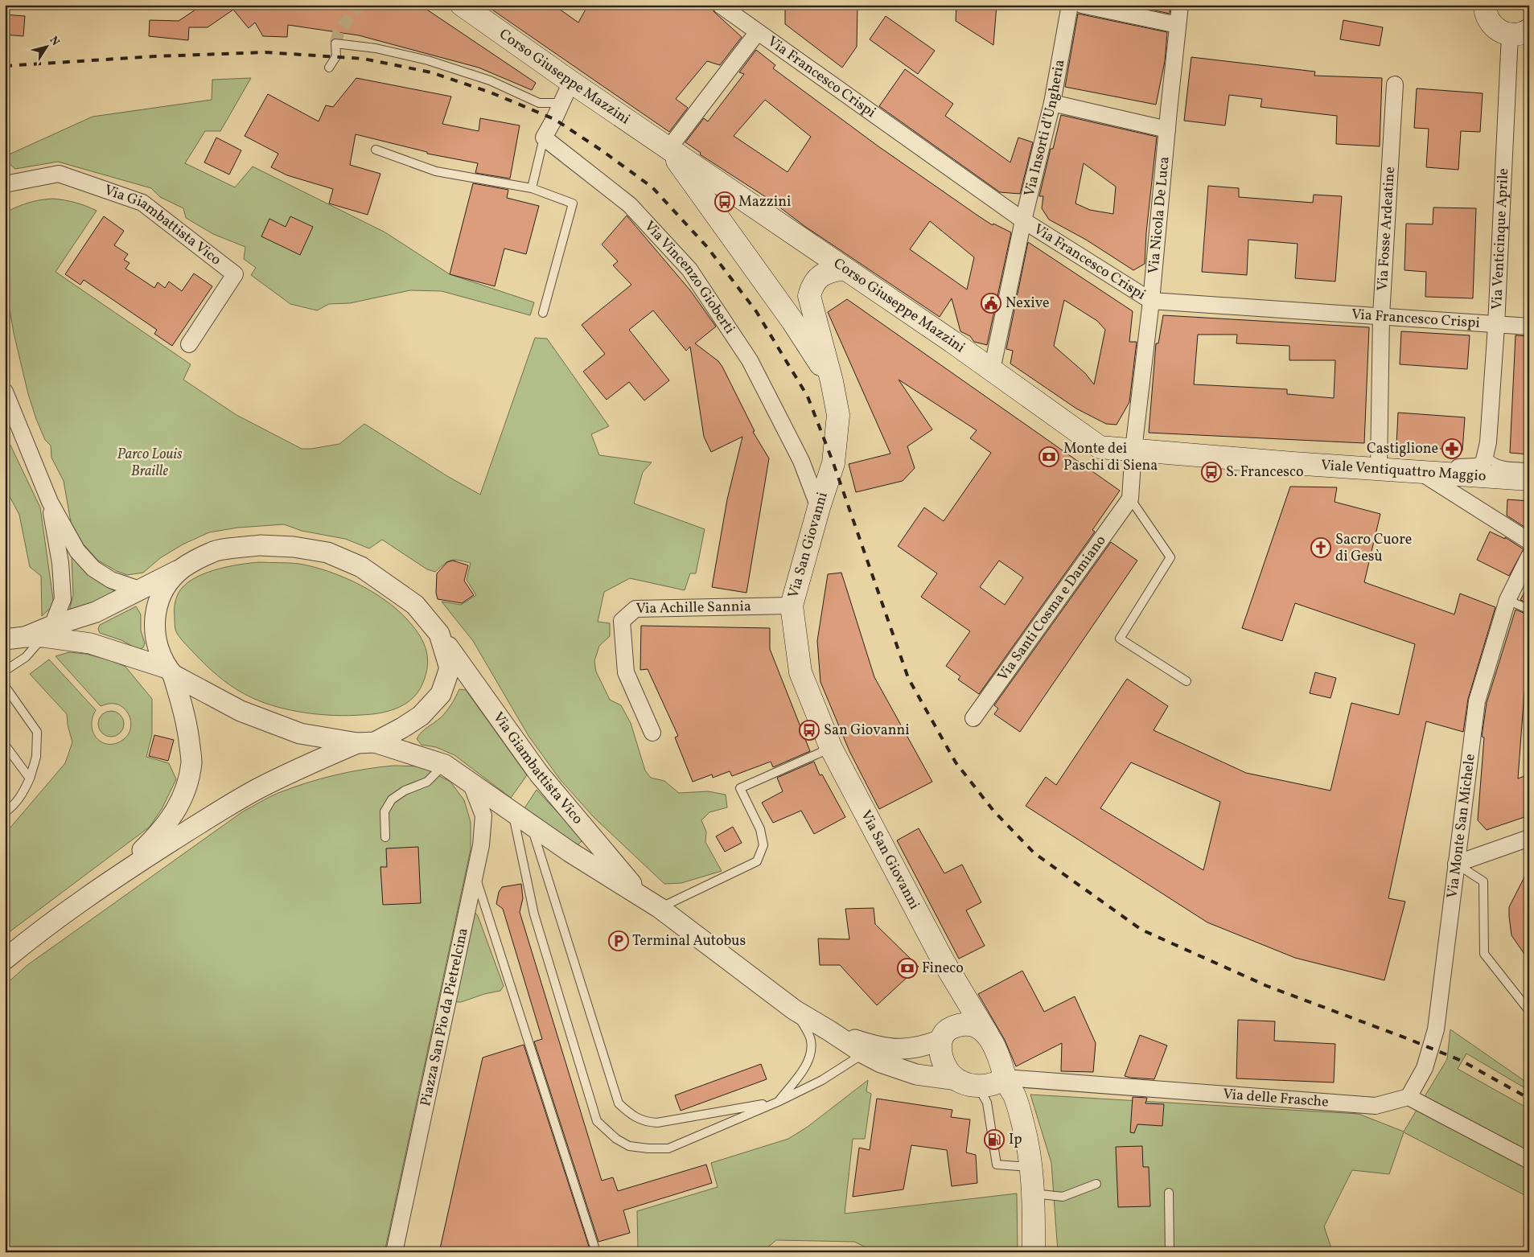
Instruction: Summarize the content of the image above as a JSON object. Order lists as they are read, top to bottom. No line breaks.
{"streets":{"main road":["Corso Giuseppe Mazzini","Viale Ventiquattro Maggio","Via San Giovanni"],"street":["Via Francesco Crispi","Via Insorti d'Ungheria","Via Nicola De Luca","Via Giambattista Vico","Via Fosse Ardeatine","Via Venticinque Aprile","Via Vincenzo Gioberti","Via Santi Cosma e Damiano","Via Achille Sannia","Via Monte San Michele","Piazza San Pio da Pietrelcina","Via delle Frasche"]},"crossings":[["Corso Giuseppe Mazzini","Via Francesco Crispi"],["Corso Giuseppe Mazzini","Via Insorti d'Ungheria"],["Corso Giuseppe Mazzini","Via Nicola De Luca"],["Corso Giuseppe Mazzini","Viale Ventiquattro Maggio"],["Corso Giuseppe Mazzini","Via San Giovanni"],["Via Francesco Crispi","Via Insorti d'Ungheria"],["Via Francesco Crispi","Via Nicola De Luca"],["Via Francesco Crispi","Via Fosse Ardeatine"],["Via Francesco Crispi","Via Venticinque Aprile"],["Via Nicola De Luca","Viale Ventiquattro Maggio"],["Via Nicola De Luca","Via Santi Cosma e Damiano"],["Via Giambattista Vico","Via San Giovanni"],["Via Giambattista Vico","Piazza San Pio da Pietrelcina"],["Via Giambattista Vico","Via delle Frasche"],["Via Fosse Ardeatine","Viale Ventiquattro Maggio"],["Via Venticinque Aprile","Viale Ventiquattro Maggio"],["Via Vincenzo Gioberti","Via San Giovanni"],["Via San Giovanni","Via Achille Sannia"],["Via San Giovanni","Via delle Frasche"],["Via Monte San Michele","Via delle Frasche"]],"parks":["Parco Louis Braille"],"places":{"bus stop":["Mazzini","S. Francesco","San Giovanni"],"public building":["Nexive"],"pharmacy":["Castiglione"],"bank":["Monte dei Paschi di Siena","Fineco"],"church":["Sacro Cuore di Gesù"],"parking":["Terminal Autobus"],"fuel station":["Ip"]},"north":"top right"}
